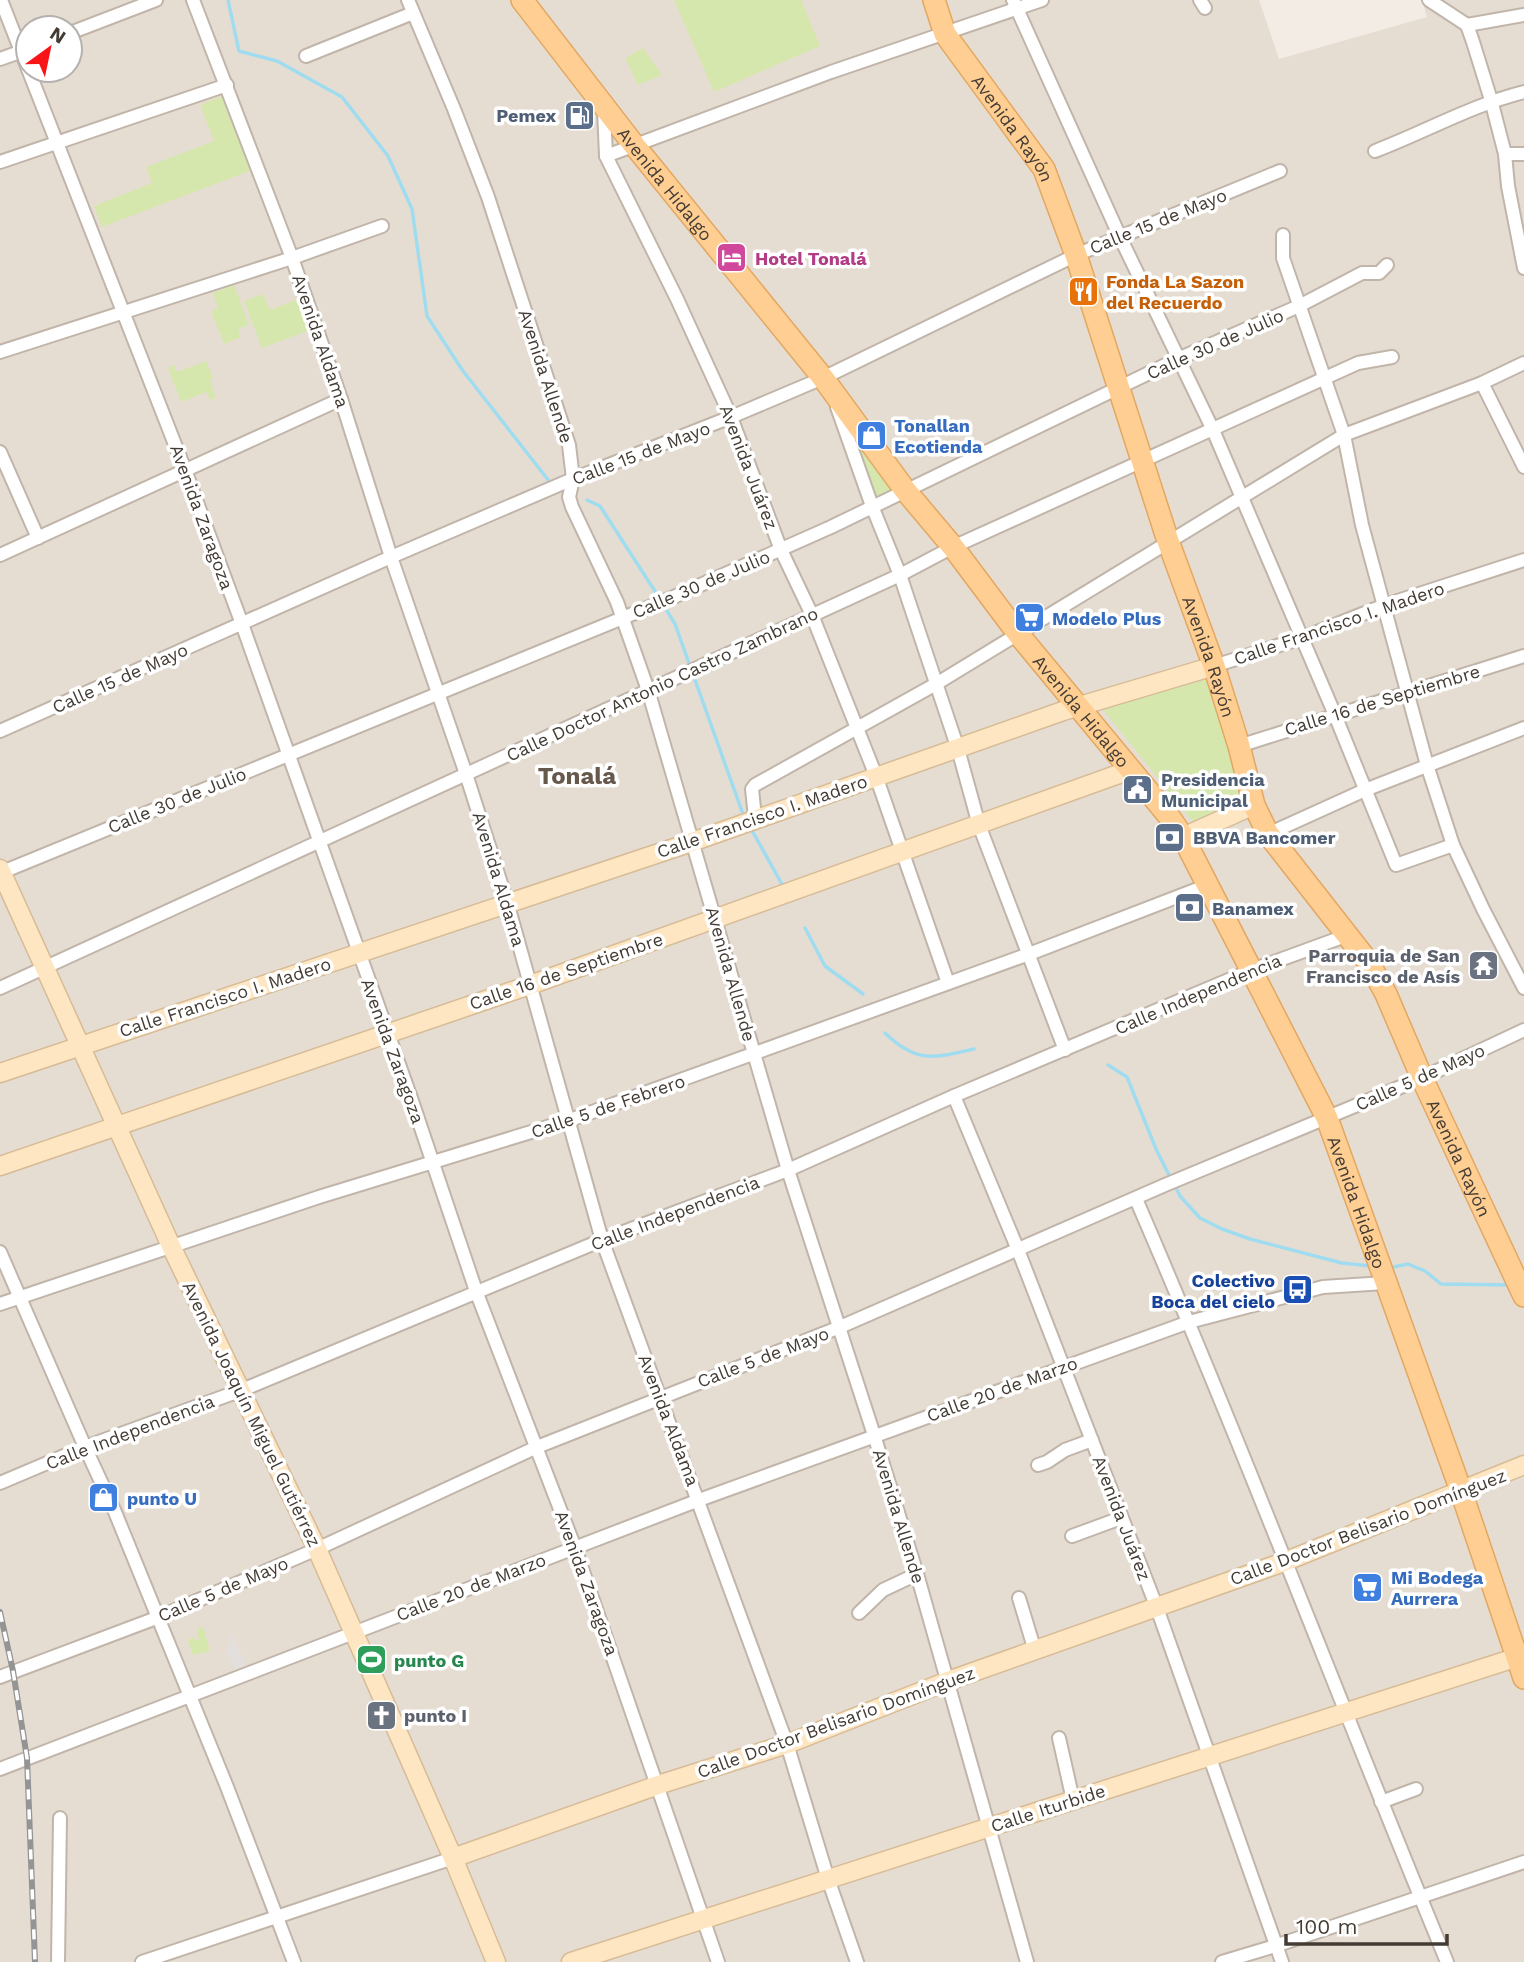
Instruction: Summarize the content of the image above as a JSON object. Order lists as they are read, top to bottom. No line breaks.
{"streets":{"main road":["Avenida Rayón","Avenida Hidalgo"],"street":["Calle 15 de Mayo","Avenida Aldama","Calle 30 de Julio","Avenida Allende","Avenida Juárez","Avenida Zaragoza","Calle Francisco I. Madero","Calle Doctor Antonio Castro Zambrano","Calle 16 de Septiembre","Calle Independencia","Calle 5 de Mayo","Calle 5 de Febrero","Calle 20 de Marzo","Avenida Joaquín Miguel Gutiérrez","Calle Doctor Belisario Domínguez","Calle Iturbide"]},"crossings":[["Avenida Rayón","Calle 15 de Mayo"],["Avenida Rayón","Calle 30 de Julio"],["Avenida Rayón","Calle Francisco I. Madero"],["Avenida Rayón","Calle Doctor Antonio Castro Zambrano"],["Avenida Rayón","Calle 16 de Septiembre"],["Avenida Rayón","Calle Independencia"],["Avenida Rayón","Calle 5 de Mayo"],["Avenida Hidalgo","Calle 15 de Mayo"],["Avenida Hidalgo","Calle 30 de Julio"],["Avenida Hidalgo","Calle Francisco I. Madero"],["Avenida Hidalgo","Calle Doctor Antonio Castro Zambrano"],["Avenida Hidalgo","Calle 16 de Septiembre"],["Avenida Hidalgo","Calle Independencia"],["Avenida Hidalgo","Calle 5 de Mayo"],["Avenida Hidalgo","Calle 5 de Febrero"],["Avenida Hidalgo","Calle 20 de Marzo"],["Avenida Hidalgo","Calle Doctor Belisario Domínguez"],["Avenida Hidalgo","Calle Iturbide"],["Calle 15 de Mayo","Avenida Aldama"],["Calle 15 de Mayo","Avenida Allende"],["Calle 15 de Mayo","Avenida Juárez"],["Calle 15 de Mayo","Avenida Zaragoza"],["Avenida Aldama","Calle 30 de Julio"],["Avenida Aldama","Calle Francisco I. Madero"],["Avenida Aldama","Calle Doctor Antonio Castro Zambrano"],["Avenida Aldama","Calle 16 de Septiembre"],["Avenida Aldama","Calle Independencia"],["Avenida Aldama","Calle 5 de Mayo"],["Avenida Aldama","Calle 5 de Febrero"],["Avenida Aldama","Calle 20 de Marzo"],["Avenida Aldama","Calle Doctor Belisario Domínguez"],["Avenida Aldama","Calle Iturbide"],["Calle 30 de Julio","Avenida Allende"],["Calle 30 de Julio","Avenida Juárez"],["Calle 30 de Julio","Avenida Zaragoza"],["Calle 30 de Julio","Avenida Joaquín Miguel Gutiérrez"],["Avenida Allende","Calle Francisco I. Madero"],["Avenida Allende","Calle Doctor Antonio Castro Zambrano"],["Avenida Allende","Calle 16 de Septiembre"],["Avenida Allende","Calle Independencia"],["Avenida Allende","Calle 5 de Mayo"],["Avenida Allende","Calle 5 de Febrero"],["Avenida Allende","Calle 20 de Marzo"],["Avenida Allende","Calle Doctor Belisario Domínguez"],["Avenida Allende","Calle Iturbide"],["Avenida Juárez","Calle Francisco I. Madero"],["Avenida Juárez","Calle Doctor Antonio Castro Zambrano"],["Avenida Juárez","Calle 16 de Septiembre"],["Avenida Juárez","Calle Independencia"],["Avenida Juárez","Calle 5 de Mayo"],["Avenida Juárez","Calle 5 de Febrero"],["Avenida Juárez","Calle 20 de Marzo"],["Avenida Juárez","Calle Doctor Belisario Domínguez"],["Avenida Juárez","Calle Iturbide"],["Avenida Zaragoza","Calle Francisco I. Madero"],["Avenida Zaragoza","Calle Doctor Antonio Castro Zambrano"],["Avenida Zaragoza","Calle 16 de Septiembre"],["Avenida Zaragoza","Calle Independencia"],["Avenida Zaragoza","Calle 5 de Mayo"],["Avenida Zaragoza","Calle 5 de Febrero"],["Avenida Zaragoza","Calle 20 de Marzo"],["Avenida Zaragoza","Calle Doctor Belisario Domínguez"],["Avenida Zaragoza","Calle Iturbide"],["Calle Francisco I. Madero","Avenida Joaquín Miguel Gutiérrez"],["Calle Doctor Antonio Castro Zambrano","Avenida Joaquín Miguel Gutiérrez"],["Calle 16 de Septiembre","Avenida Joaquín Miguel Gutiérrez"],["Calle Independencia","Avenida Joaquín Miguel Gutiérrez"],["Calle 5 de Mayo","Avenida Joaquín Miguel Gutiérrez"],["Calle 5 de Febrero","Avenida Joaquín Miguel Gutiérrez"],["Calle 20 de Marzo","Avenida Joaquín Miguel Gutiérrez"],["Avenida Joaquín Miguel Gutiérrez","Calle Doctor Belisario Domínguez"]],"districts":["Tonalá"],"places":{"fuel station":["Pemex"],"hotel":["Hotel Tonalá"],"restaurant":["Fonda La Sazon del Recuerdo"],"shop":["Tonallan Ecotienda","punto U"],"supermarket":["Modelo Plus","Mi Bodega Aurrera"],"public building":["Presidencia Municipal"],"bank":["BBVA Bancomer","Banamex"],"temple":["Parroquia de San Francisco de Asís"],"bus stop":["Colectivo Boca del cielo"],"sports":["punto G"],"church":["punto I"]},"scale_bar":"100 m","north":"top right"}
